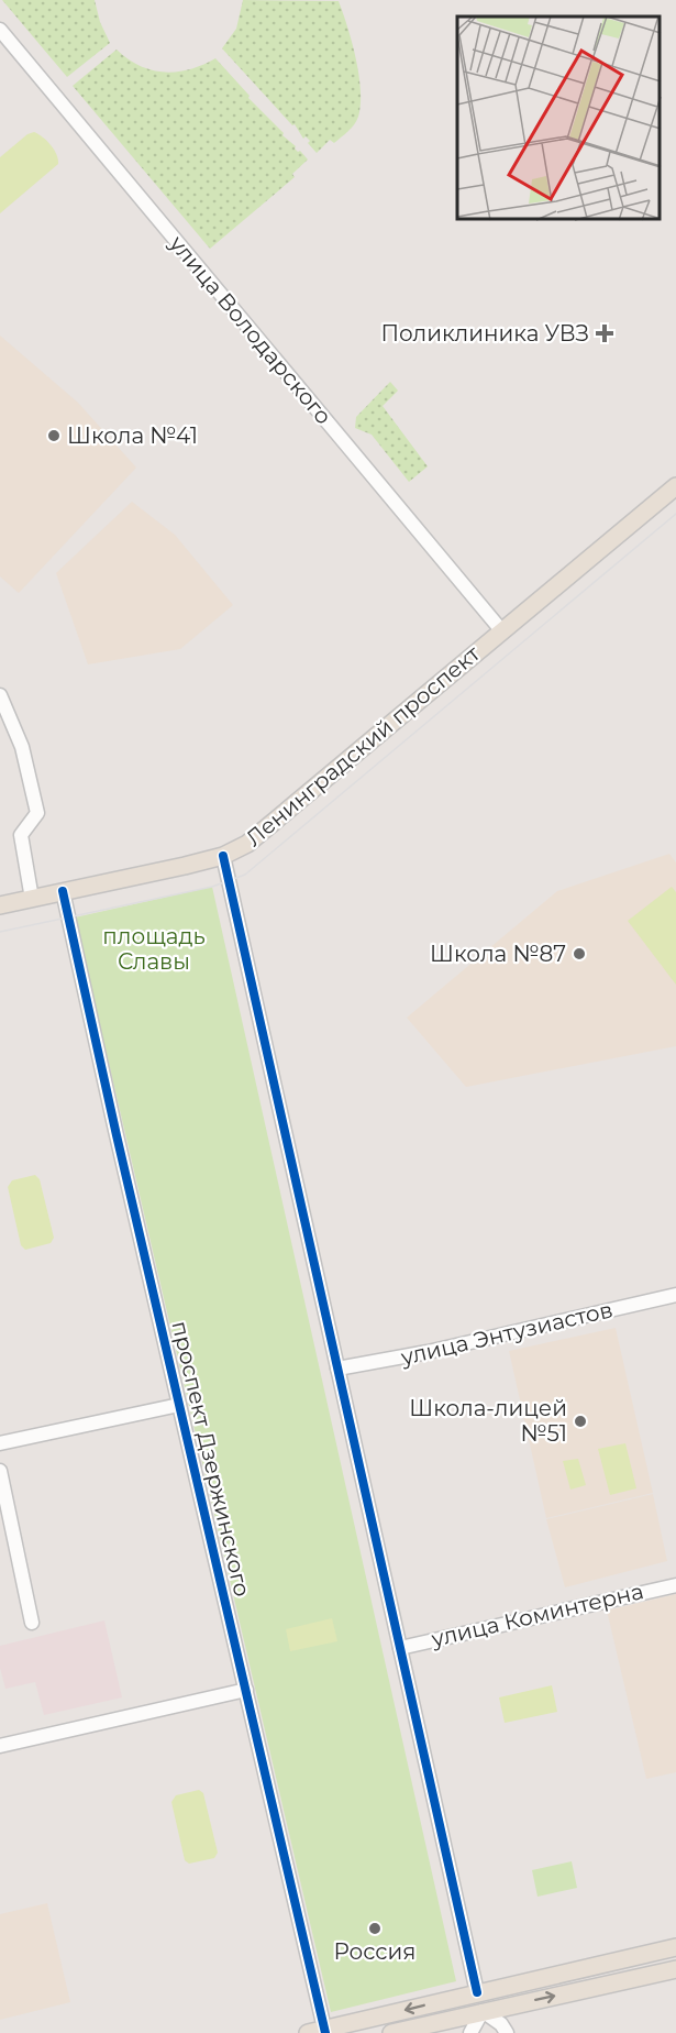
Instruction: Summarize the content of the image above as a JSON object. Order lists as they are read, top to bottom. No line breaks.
{"streets":{"main road":["Ленинградский проспект"],"street":["улица Володарского","улица Энтузиастов","проспект Дзержинского","улица Коминтерна"]},"crossings":[["улица Володарского","Ленинградский проспект"],["Ленинградский проспект","проспект Дзержинского"]],"parks":["площадь Славы"],"places":{"health":["Поликлиника УВЗ"],"other":["Школа №41","Школа №87","Школа-лицей №51","Россия"]}}
